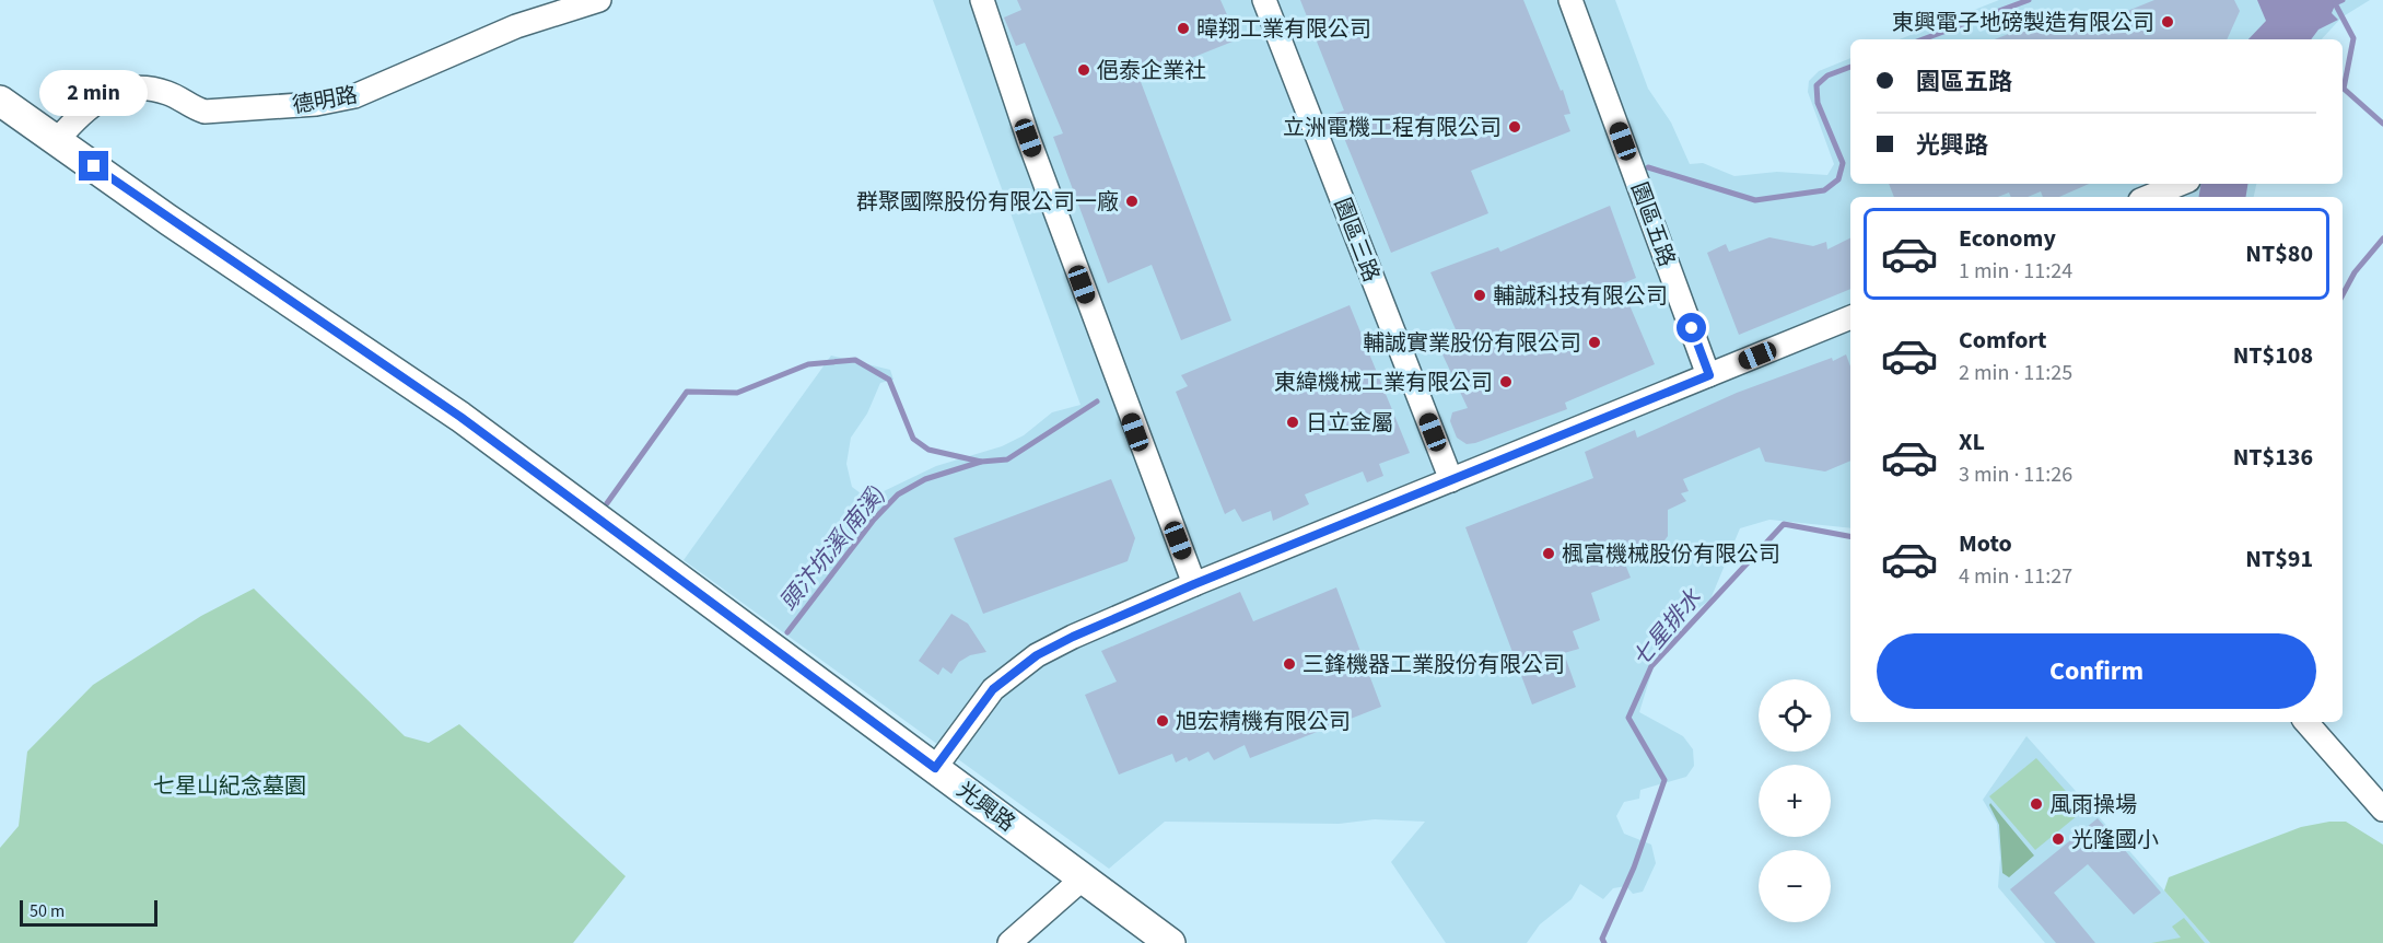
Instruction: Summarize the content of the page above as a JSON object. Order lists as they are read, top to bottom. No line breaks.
{"streets":{"main road":["光興路"],"street":["德明路","園區五路","園區三路"]},"crossings":[["德明路","光興路"]],"water":["頭汴坑溪(南溪)","七星排水"],"parks":["七星山紀念墓園"],"places":["東興電子地磅製造有限公司","暐翔工業有限公司","俋泰企業社","立洲電機工程有限公司","群聚國際股份有限公司一廠","輔誠科技有限公司","輔誠實業股份有限公司","東緯機械工業有限公司","日立金屬","楓富機械股份有限公司","三鋒機器工業股份有限公司","旭宏精機有限公司","風雨操場","光隆國小"],"scale_bar":"50 m","page":{"banner":["園區五路","光興路"],"bubble":"2 min","list":[{"name":"Economy","note":"1 min · 11:24","value":"NT$80"},{"name":"Comfort","note":"2 min · 11:25","value":"NT$108"},{"name":"XL","note":"3 min · 11:26","value":"NT$136"},{"name":"Moto","note":"4 min · 11:27","value":"NT$91"}],"buttons":"Confirm","map_buttons":["+","−"],"scale":"50 m"}}
